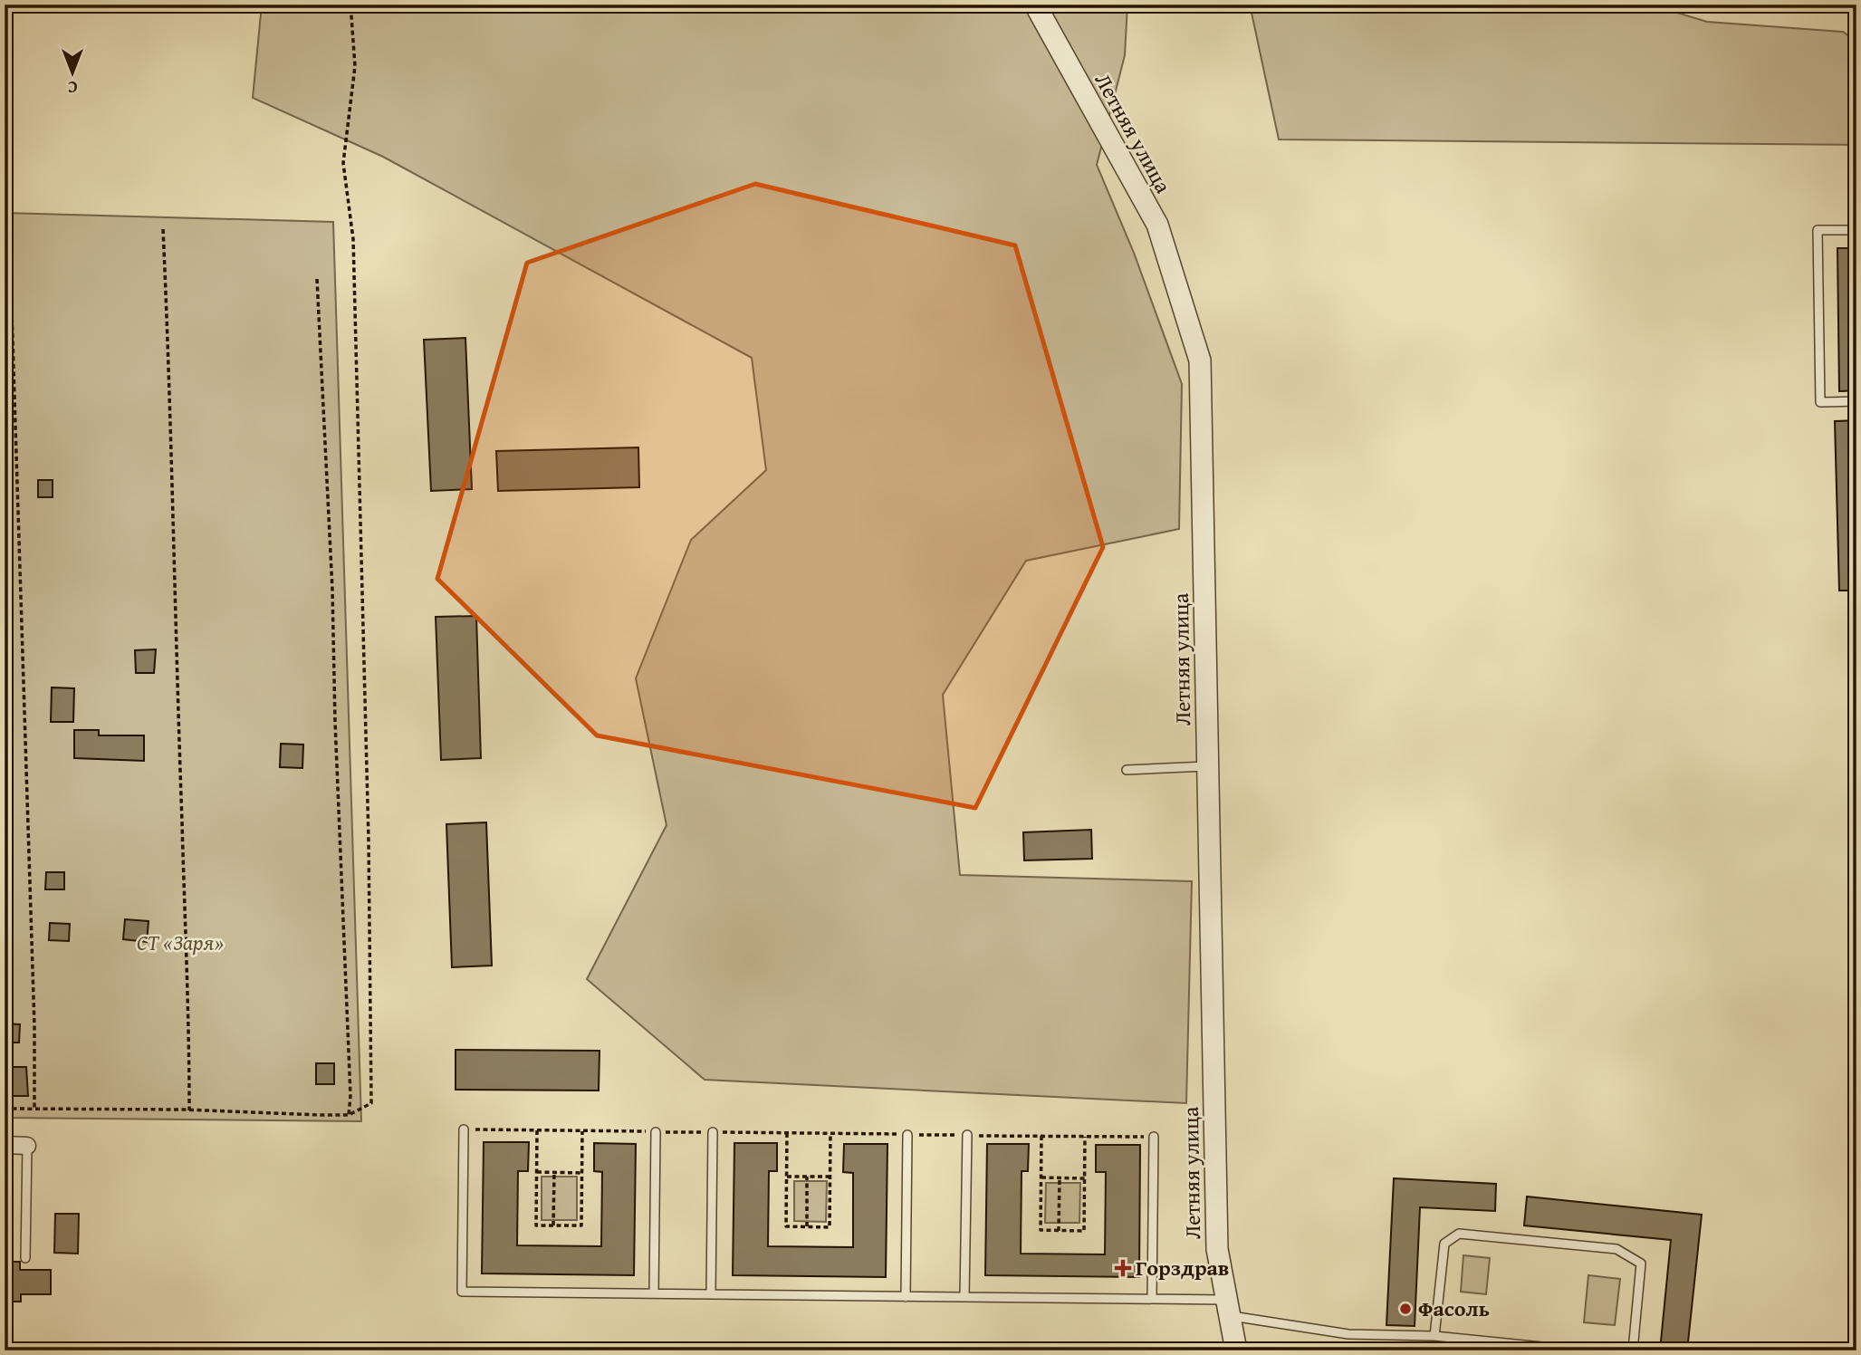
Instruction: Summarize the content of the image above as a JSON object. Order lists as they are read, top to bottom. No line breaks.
{"streets":{"street":["Летняя улица"]},"parks":["СТ «Заря»"],"places":{"health":["Горздрав"],"other":["Фасоль"]},"north":"bottom"}
